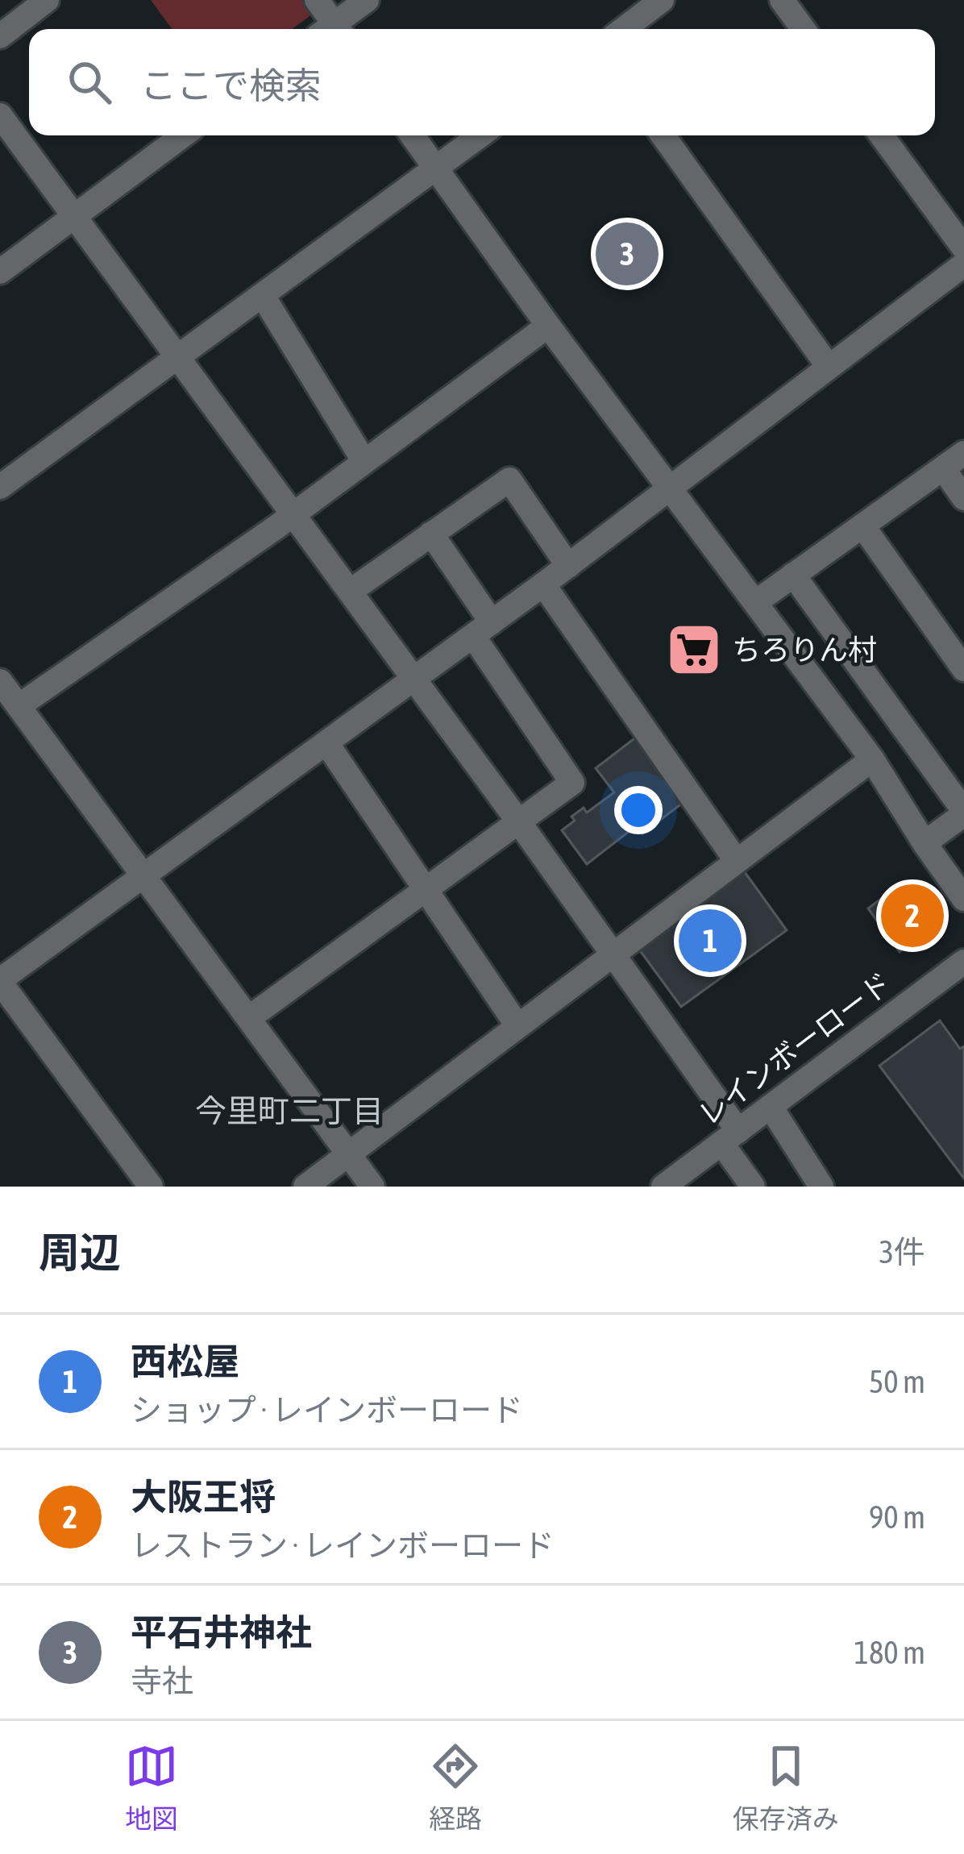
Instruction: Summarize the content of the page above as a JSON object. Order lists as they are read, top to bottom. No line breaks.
{"streets":{"street":["レインボーロード"]},"districts":["今里町二丁目"],"places":{"supermarket":["ちろりん村"]},"page":{"search":"ここで検索","pins":["3","2","1"],"heading":["周辺","3件"],"list":[{"mark":"1","name":"西松屋","note":"ショップ · レインボーロード","value":"50 m"},{"mark":"2","name":"大阪王将","note":"レストラン · レインボーロード","value":"90 m"},{"mark":"3","name":"平石井神社","note":"寺社","value":"180 m"}],"nav":["地図","経路","保存済み"]}}
